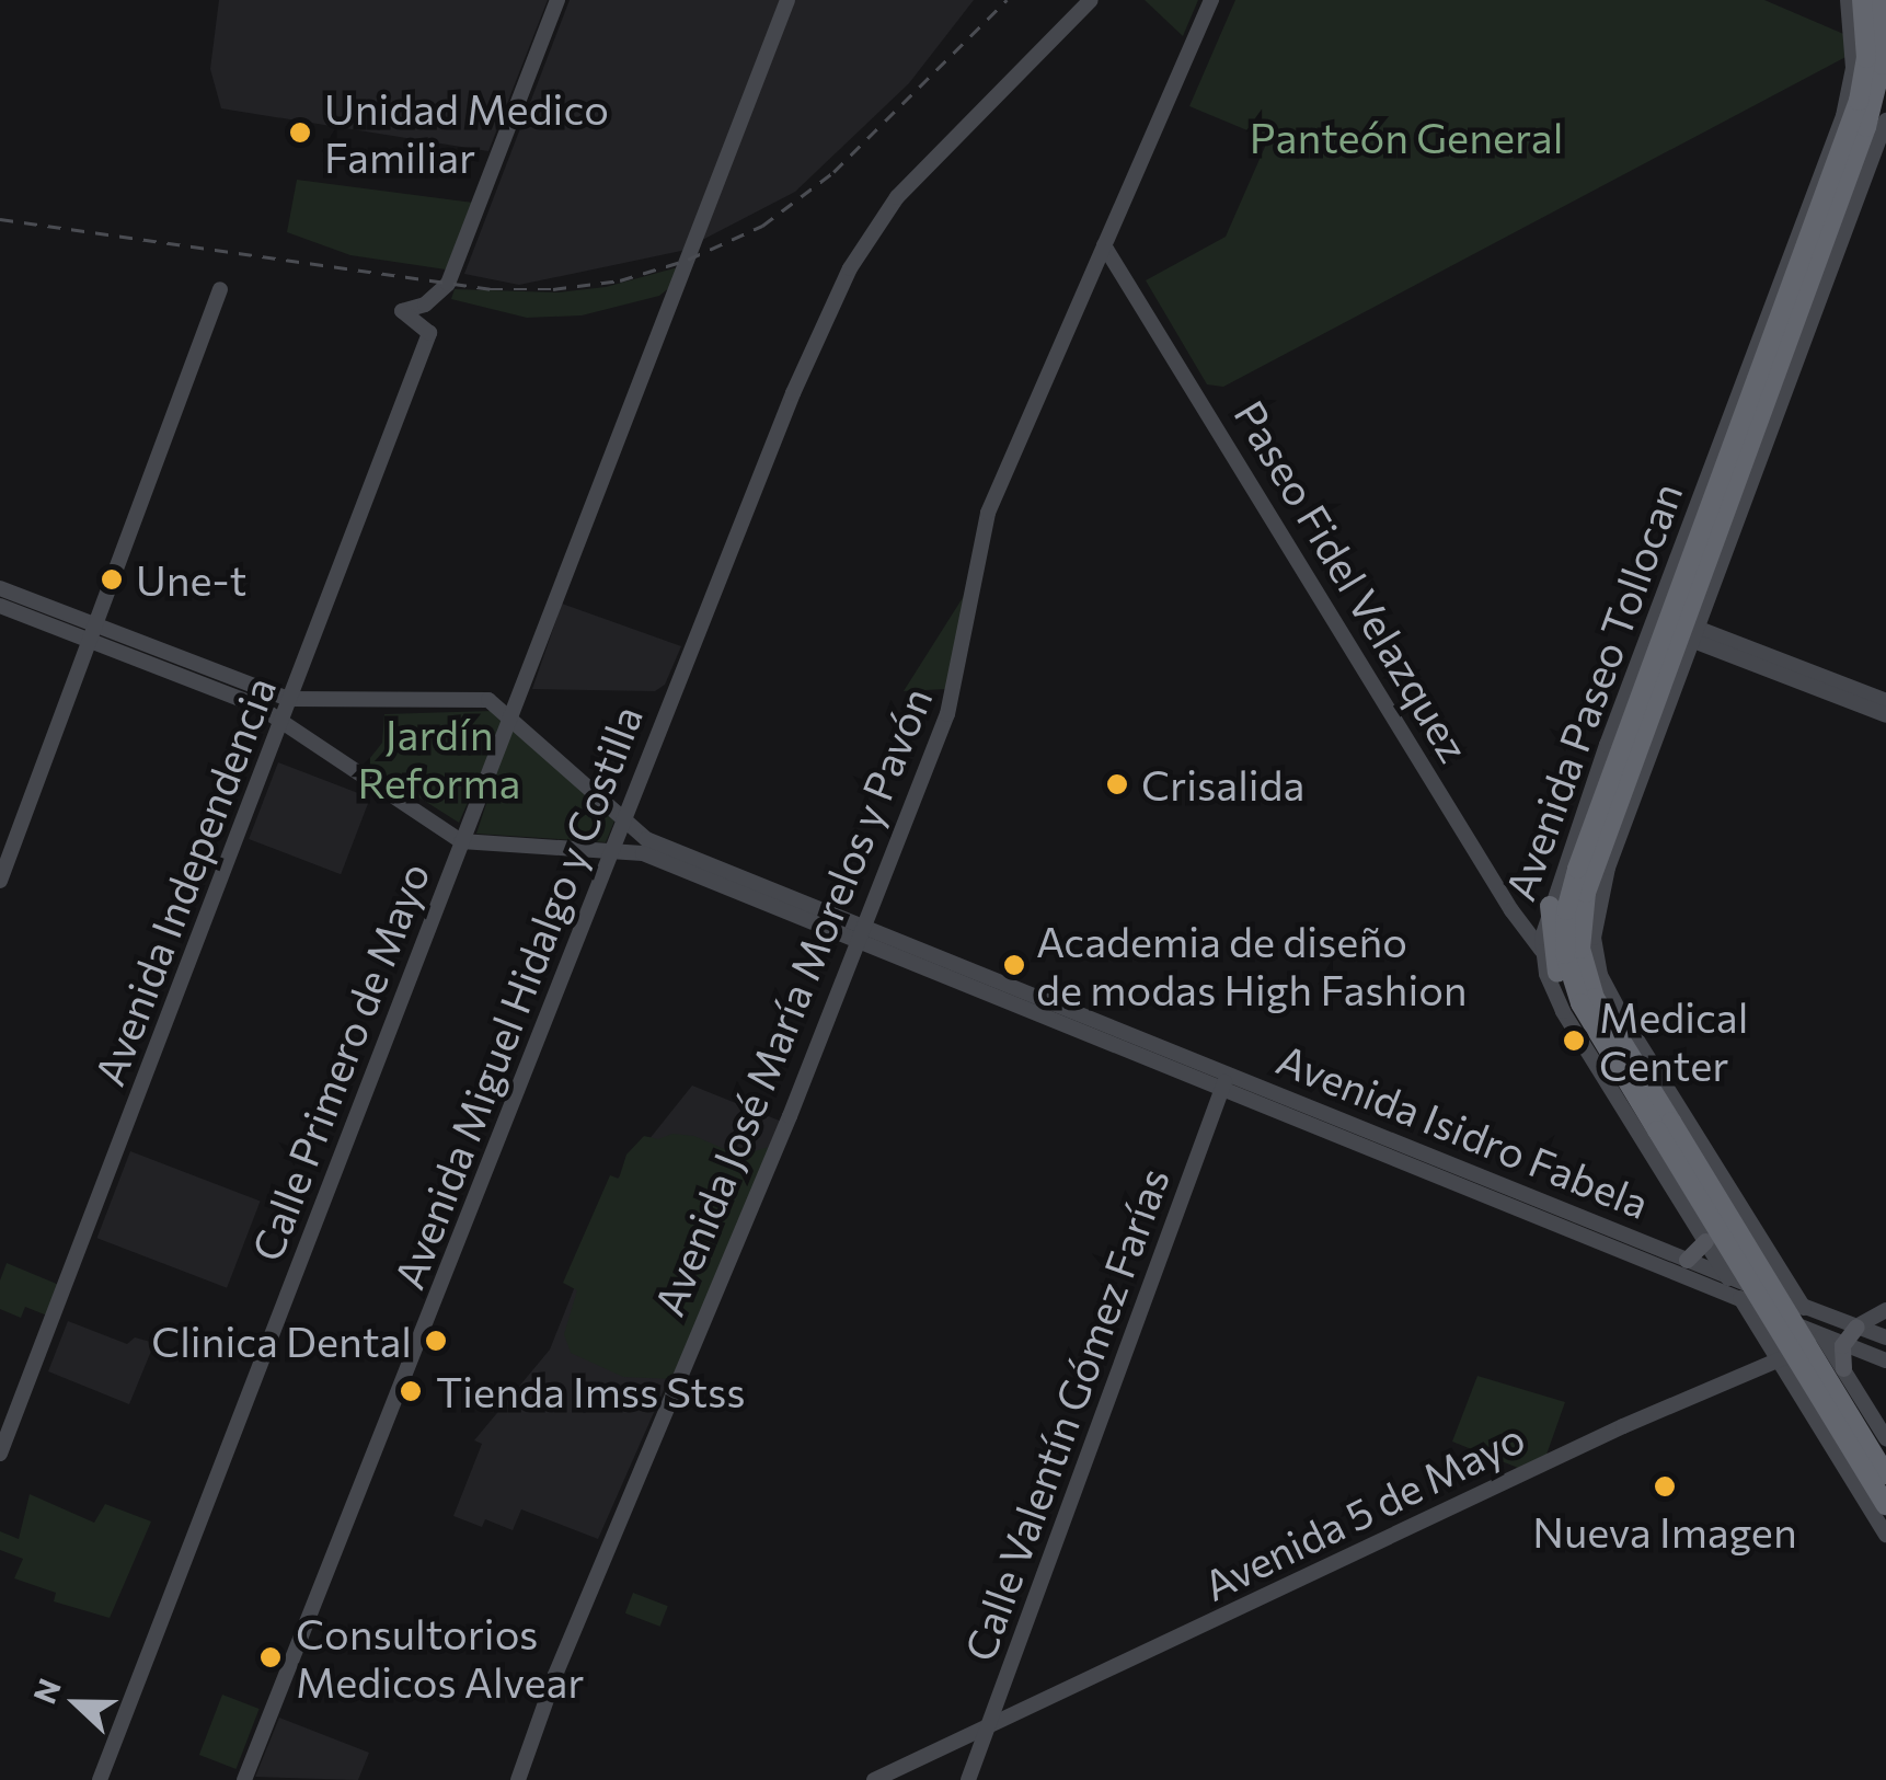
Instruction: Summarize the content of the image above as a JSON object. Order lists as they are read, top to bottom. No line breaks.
{"streets":{"highway":["Avenida Paseo Tollocan"],"main road":["Paseo Fidel Velazquez","Avenida Independencia","Avenida Miguel Hidalgo y Costilla","Avenida José María Morelos y Pavón","Calle Primero de Mayo","Avenida Isidro Fabela","Calle Valentín Gómez Farías","Avenida 5 de Mayo"]},"crossings":[["Paseo Fidel Velazquez","Avenida Paseo Tollocan"],["Paseo Fidel Velazquez","Avenida José María Morelos y Pavón"],["Avenida Paseo Tollocan","Avenida Isidro Fabela"],["Avenida Paseo Tollocan","Avenida 5 de Mayo"],["Avenida Independencia","Avenida Isidro Fabela"],["Avenida Miguel Hidalgo y Costilla","Avenida Isidro Fabela"],["Avenida José María Morelos y Pavón","Avenida Isidro Fabela"],["Calle Primero de Mayo","Avenida Isidro Fabela"],["Avenida Isidro Fabela","Calle Valentín Gómez Farías"],["Avenida Isidro Fabela","Avenida 5 de Mayo"],["Calle Valentín Gómez Farías","Avenida 5 de Mayo"]],"parks":["Panteón General","Jardín Reforma"],"places":["Unidad Medico Familiar","Une-t","Crisalida","Academia de diseño de modas High Fashion","Medical Center","Clinica Dental","Tienda Imss Stss","Nueva Imagen","Consultorios Medicos Alvear"],"north":"left"}
